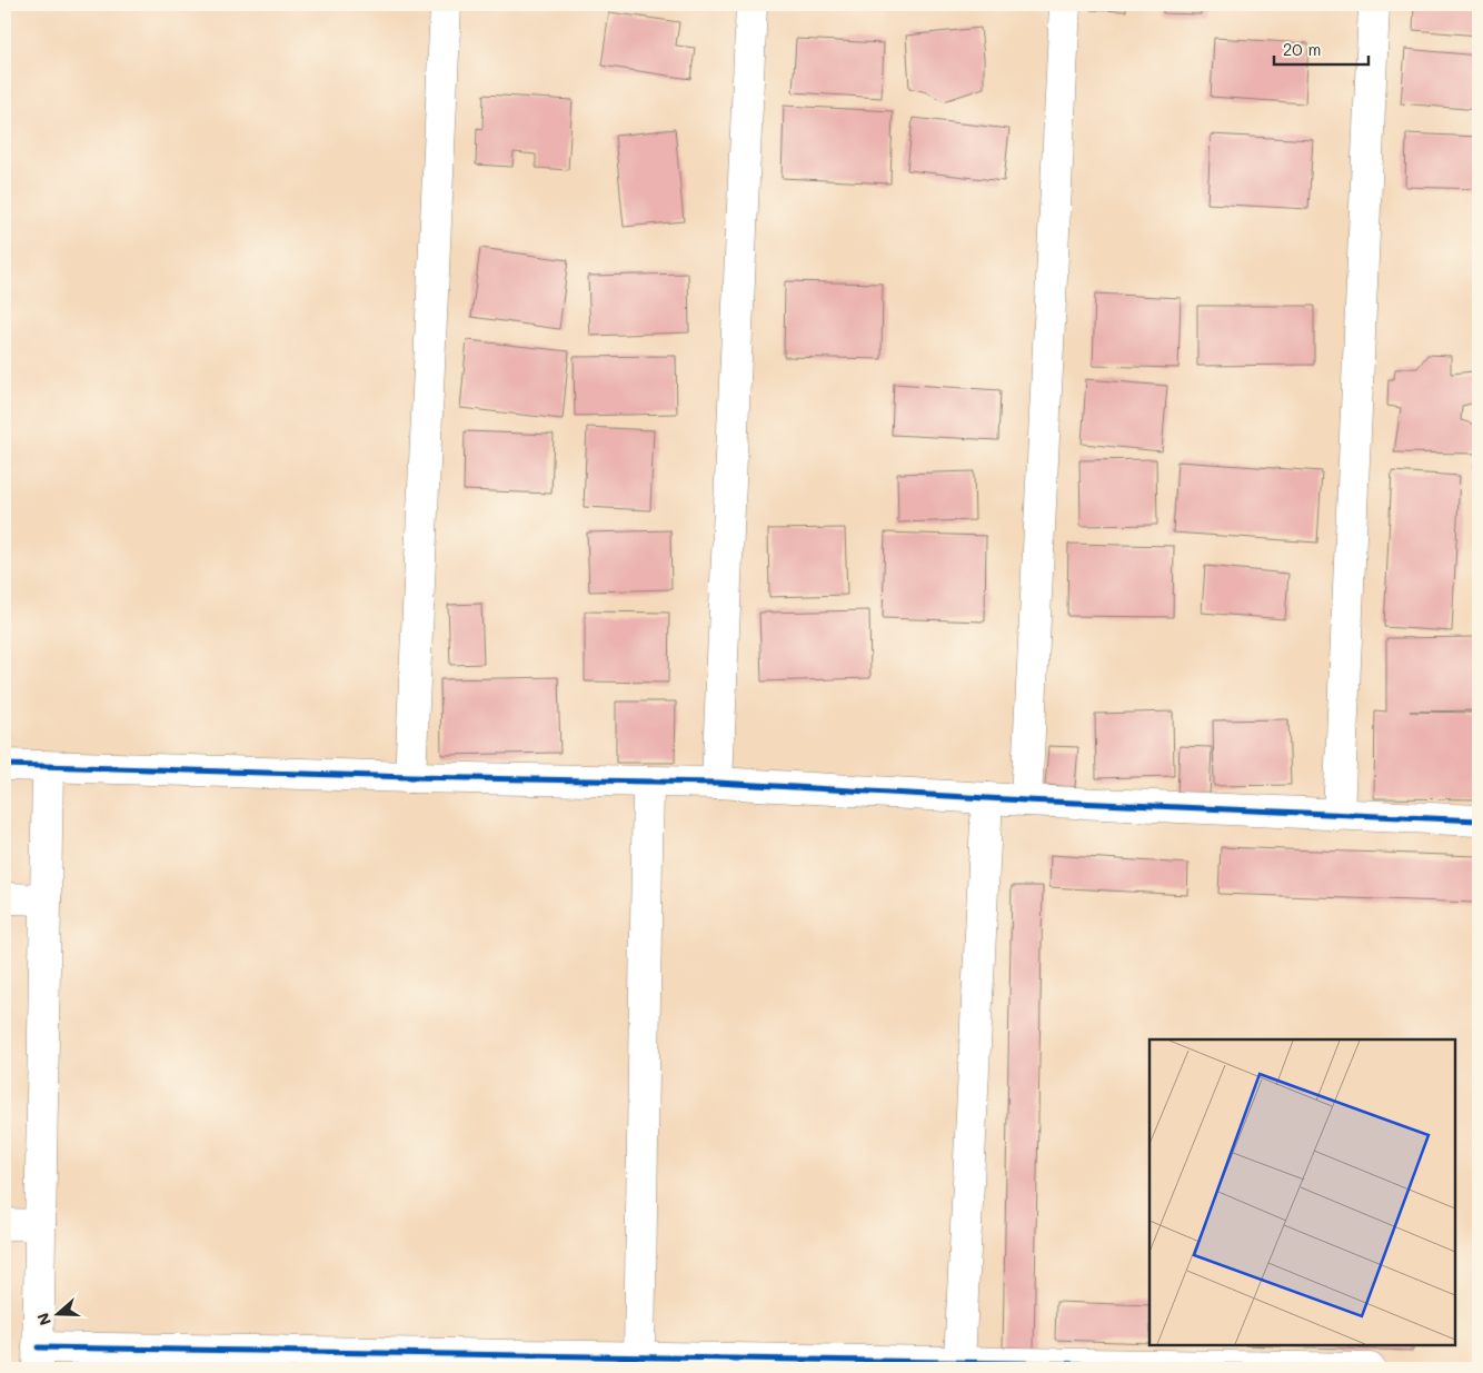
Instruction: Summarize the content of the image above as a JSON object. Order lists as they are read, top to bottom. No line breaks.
{"scale_bar":"20 m","north":"left"}
